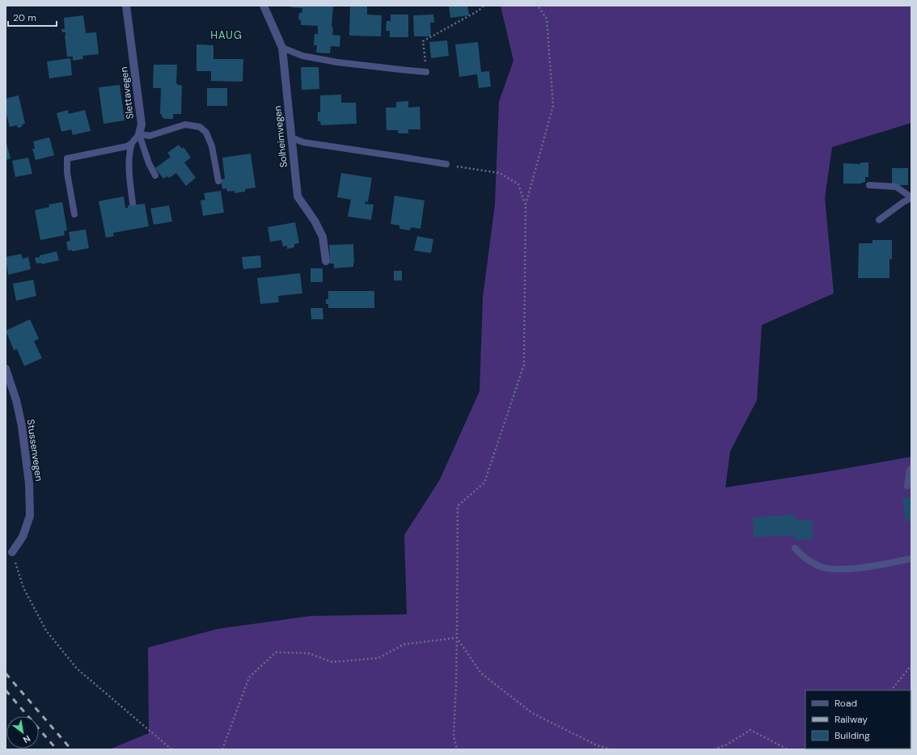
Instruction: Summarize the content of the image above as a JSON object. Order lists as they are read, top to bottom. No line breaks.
{"streets":{"street":["Slettavegen","Solheimvegen","Stussenvegen"]},"districts":["HAUG"],"legend":["Road","Railway","Building"],"scale_bar":"20 m","north":"bottom right"}
